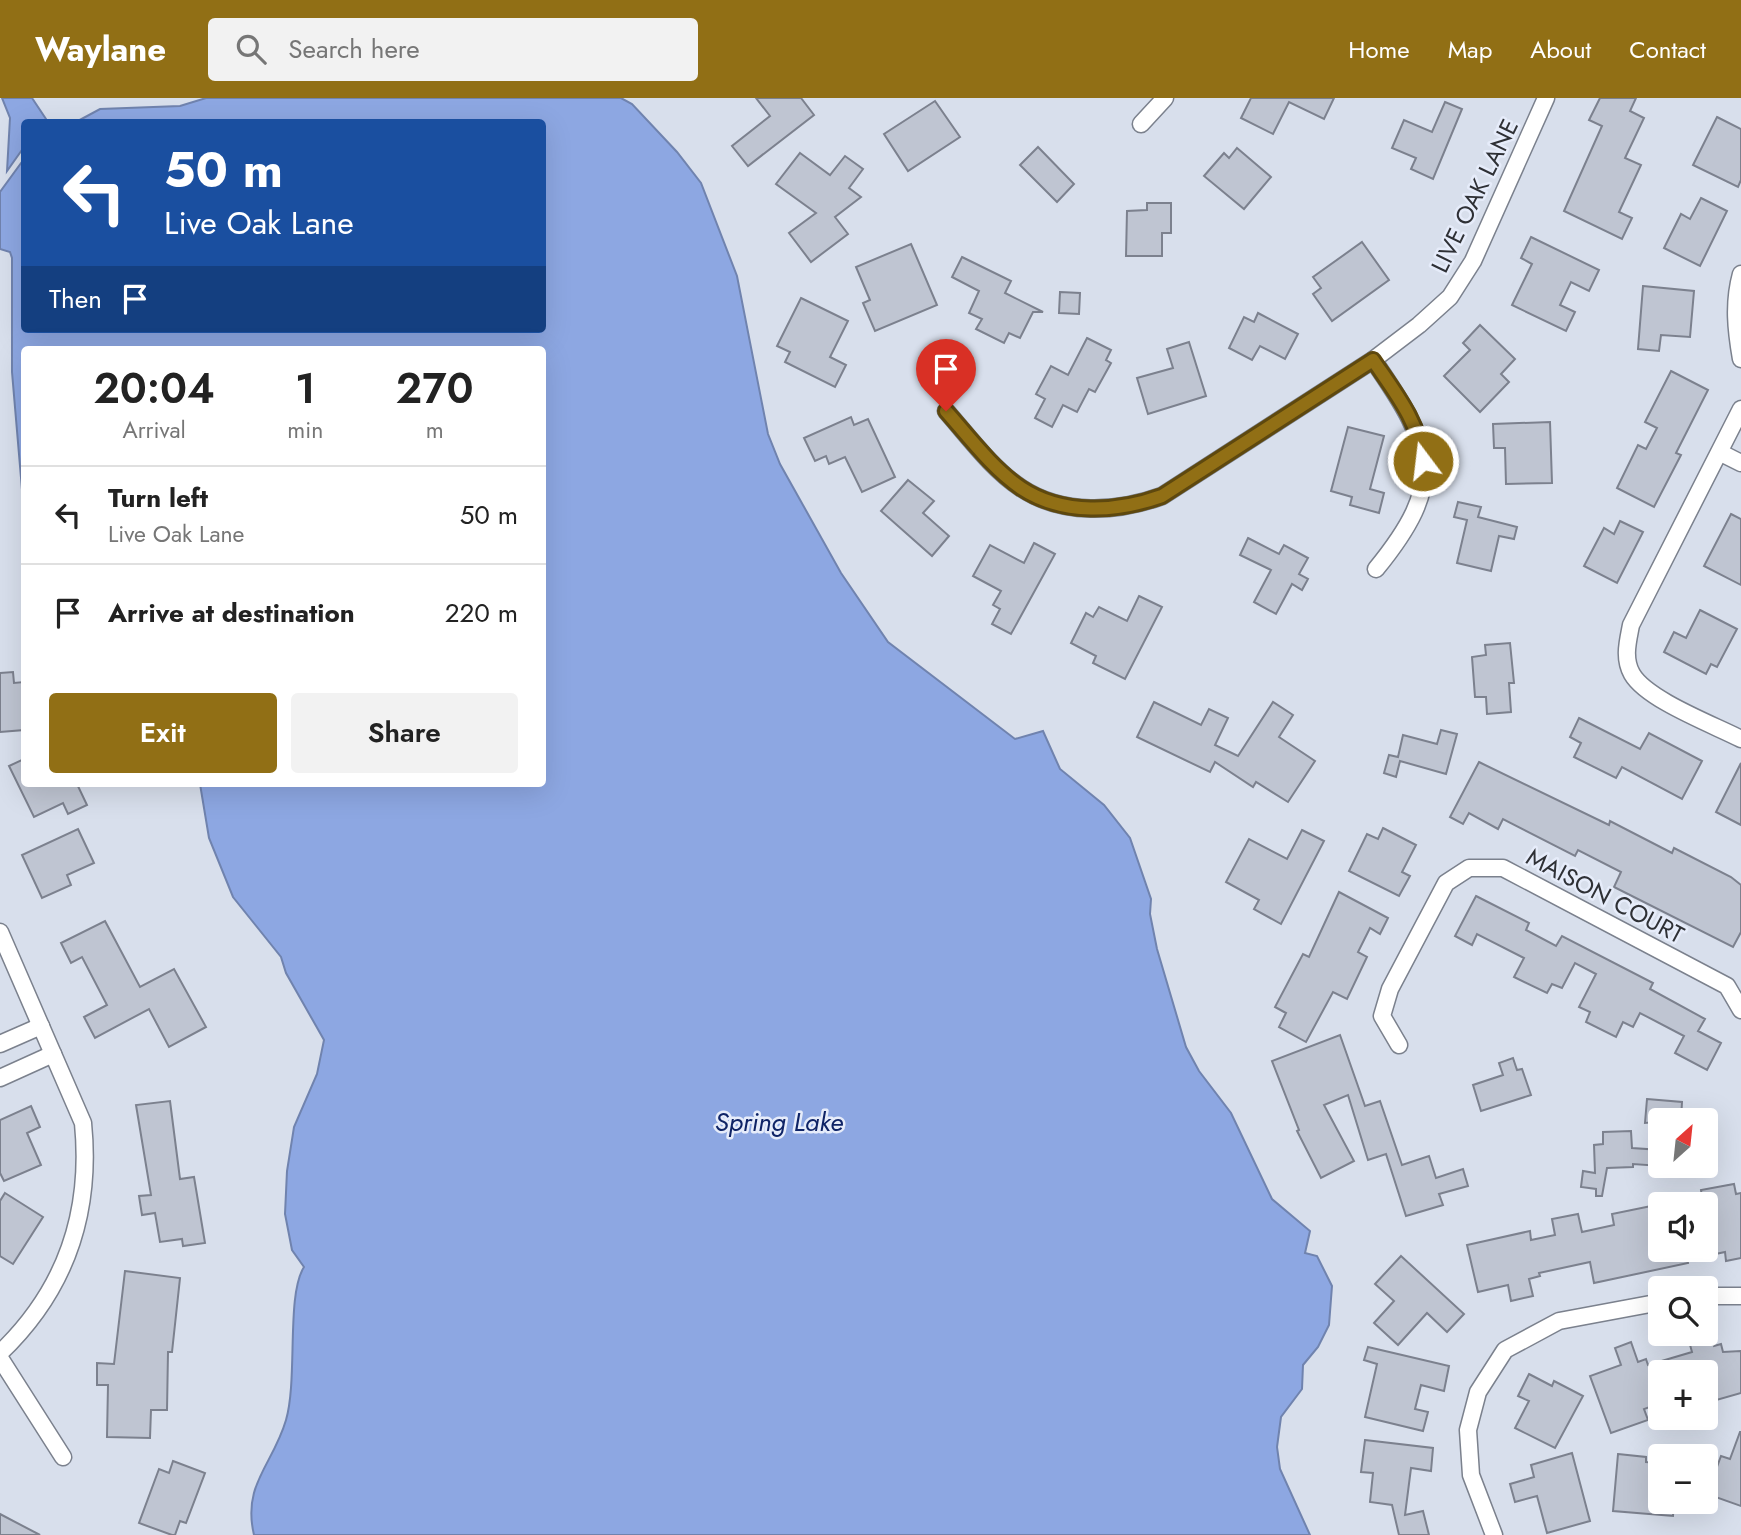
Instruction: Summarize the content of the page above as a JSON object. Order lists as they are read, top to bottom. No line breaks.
{"streets":{"street":["LIVE OAK LANE","MAISON COURT"]},"water":["Spring Lake"],"north":"top right","page":{"header":"Waylane","search":"Search here","nav":["Home","Map","About","Contact"],"turn":["50 m","Live Oak Lane"],"then":"Then","eta":["20:04","Arrival","1","min","270","m"],"list":[{"name":"Turn left","note":"Live Oak Lane","value":"50 m"},{"name":"Arrive at destination","value":"220 m"}],"buttons":["Exit","Share"],"map_buttons":["+","−"]}}
